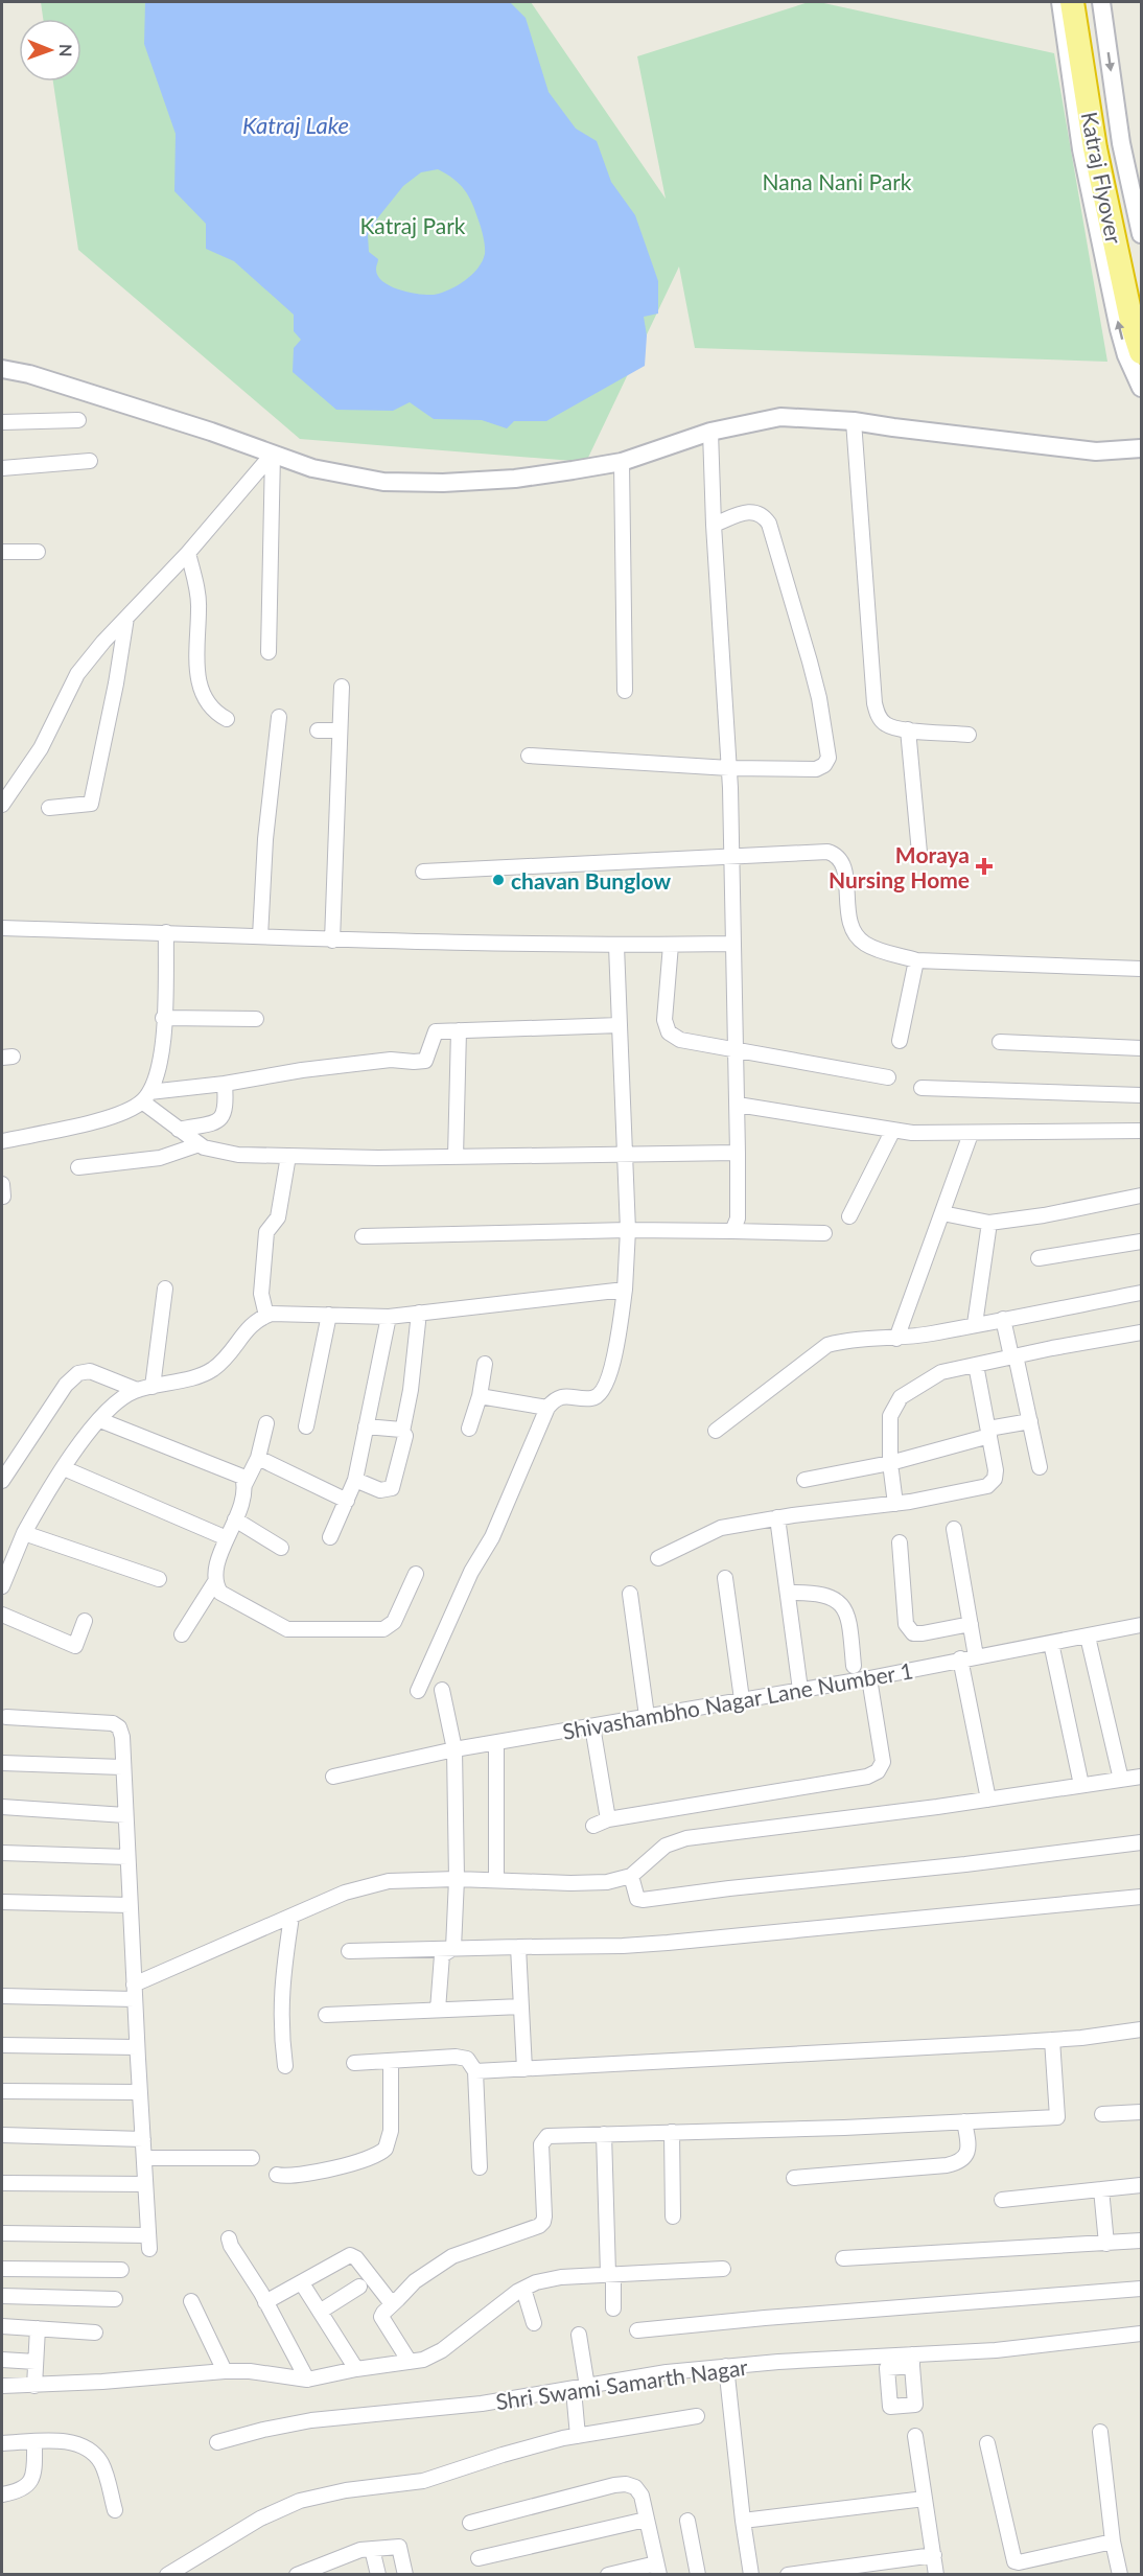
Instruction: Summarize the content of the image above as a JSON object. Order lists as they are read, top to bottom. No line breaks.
{"streets":{"highway":["Katraj Flyover"],"street":["Shivashambho Nagar Lane Number 1","Shri Swami Samarth Nagar"]},"water":["Katraj Lake"],"parks":["Nana Nani Park","Katraj Park"],"places":{"health":["Moraya Nursing Home"],"other":["chavan Bunglow"]},"north":"right"}
